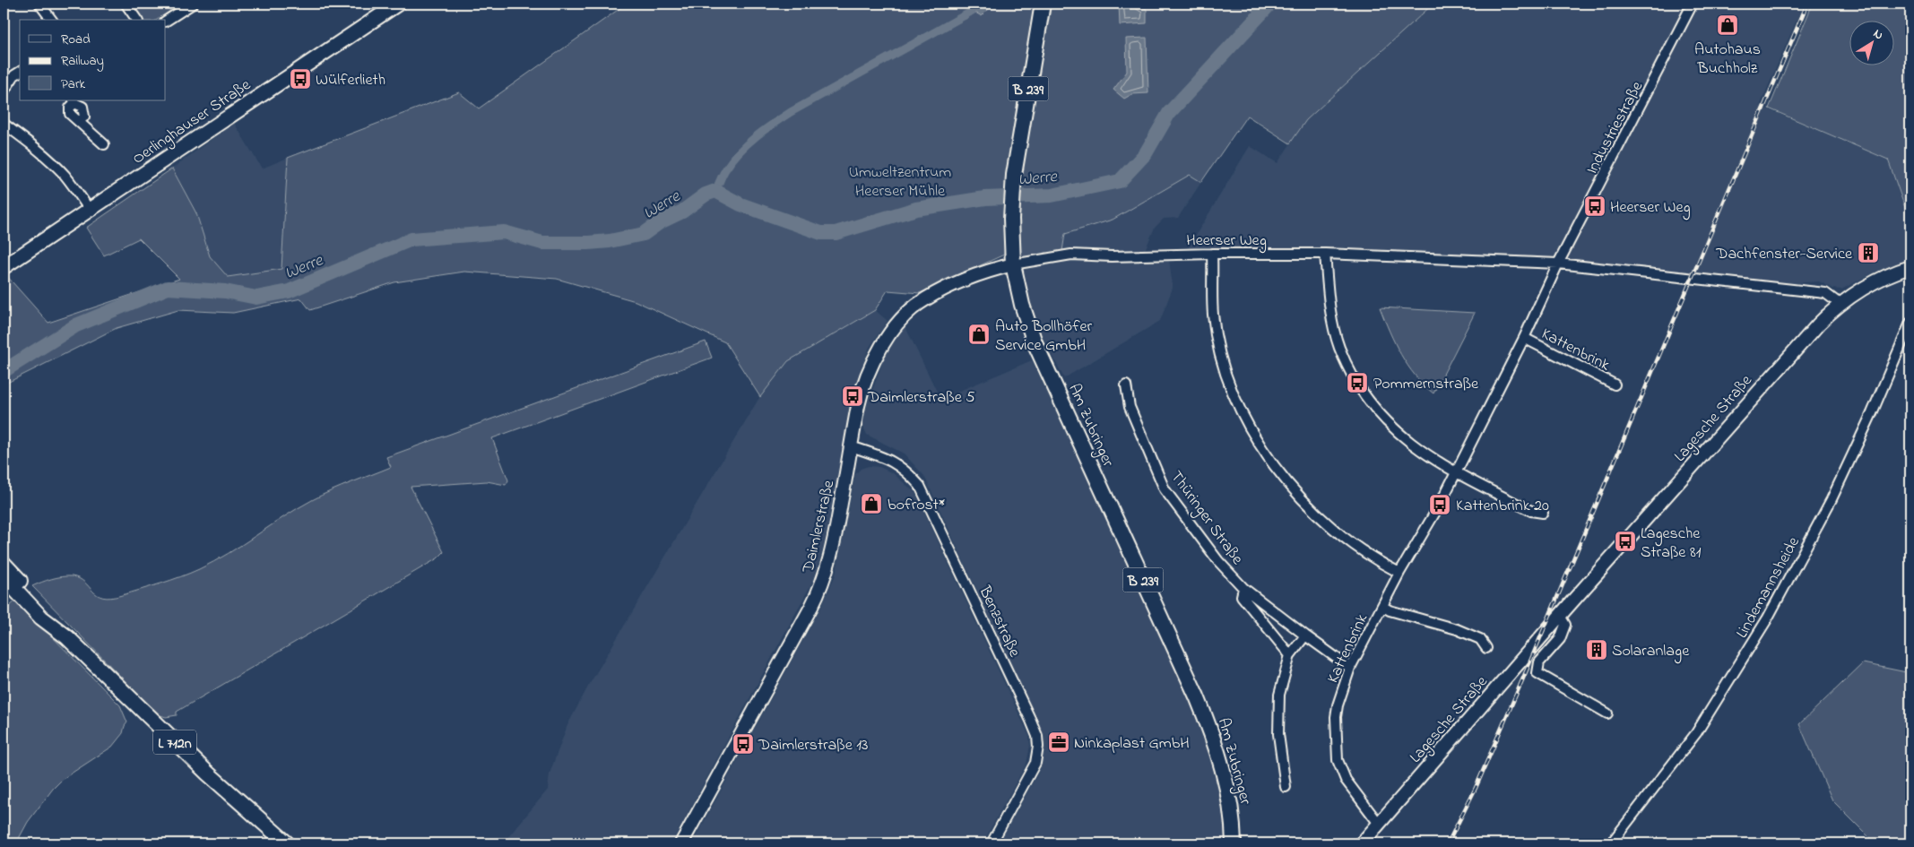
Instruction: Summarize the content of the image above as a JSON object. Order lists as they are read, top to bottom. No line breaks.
{"streets":{"main road":["B 239","Oerlinghauser Straße","Am Zubringer","L 712n"],"street":["Industriestraße","Heerser Weg","Kattenbrink","Lagesche Straße","Thüringer Straße","Daimlerstraße","Lindemannsheide","Benzstraße"]},"crossings":[["Industriestraße","Heerser Weg"],["Industriestraße","Kattenbrink"],["Heerser Weg","Kattenbrink"],["Heerser Weg","Lagesche Straße"],["Heerser Weg","Am Zubringer"],["Heerser Weg","Daimlerstraße"],["Kattenbrink","Lagesche Straße"],["Kattenbrink","Thüringer Straße"],["Am Zubringer","Daimlerstraße"],["Daimlerstraße","Benzstraße"]],"water":["Werre"],"parks":["Umweltzentrum Heerser Mühle"],"places":{"shop":["Autohaus Buchholz","Auto Bollhöfer Service GmbH","bofrost*"],"bus stop":["Wülferlieth","Heerser Weg","Pommernstraße","Daimlerstraße 5","Kattenbrink 20","Lagesche Straße 81","Daimlerstraße 13"],"building":["Dachfenster-Service","Solaranlage"],"office":["Ninkaplast GmbH"]},"legend":["Road","Railway","Park"],"north":"top right"}
